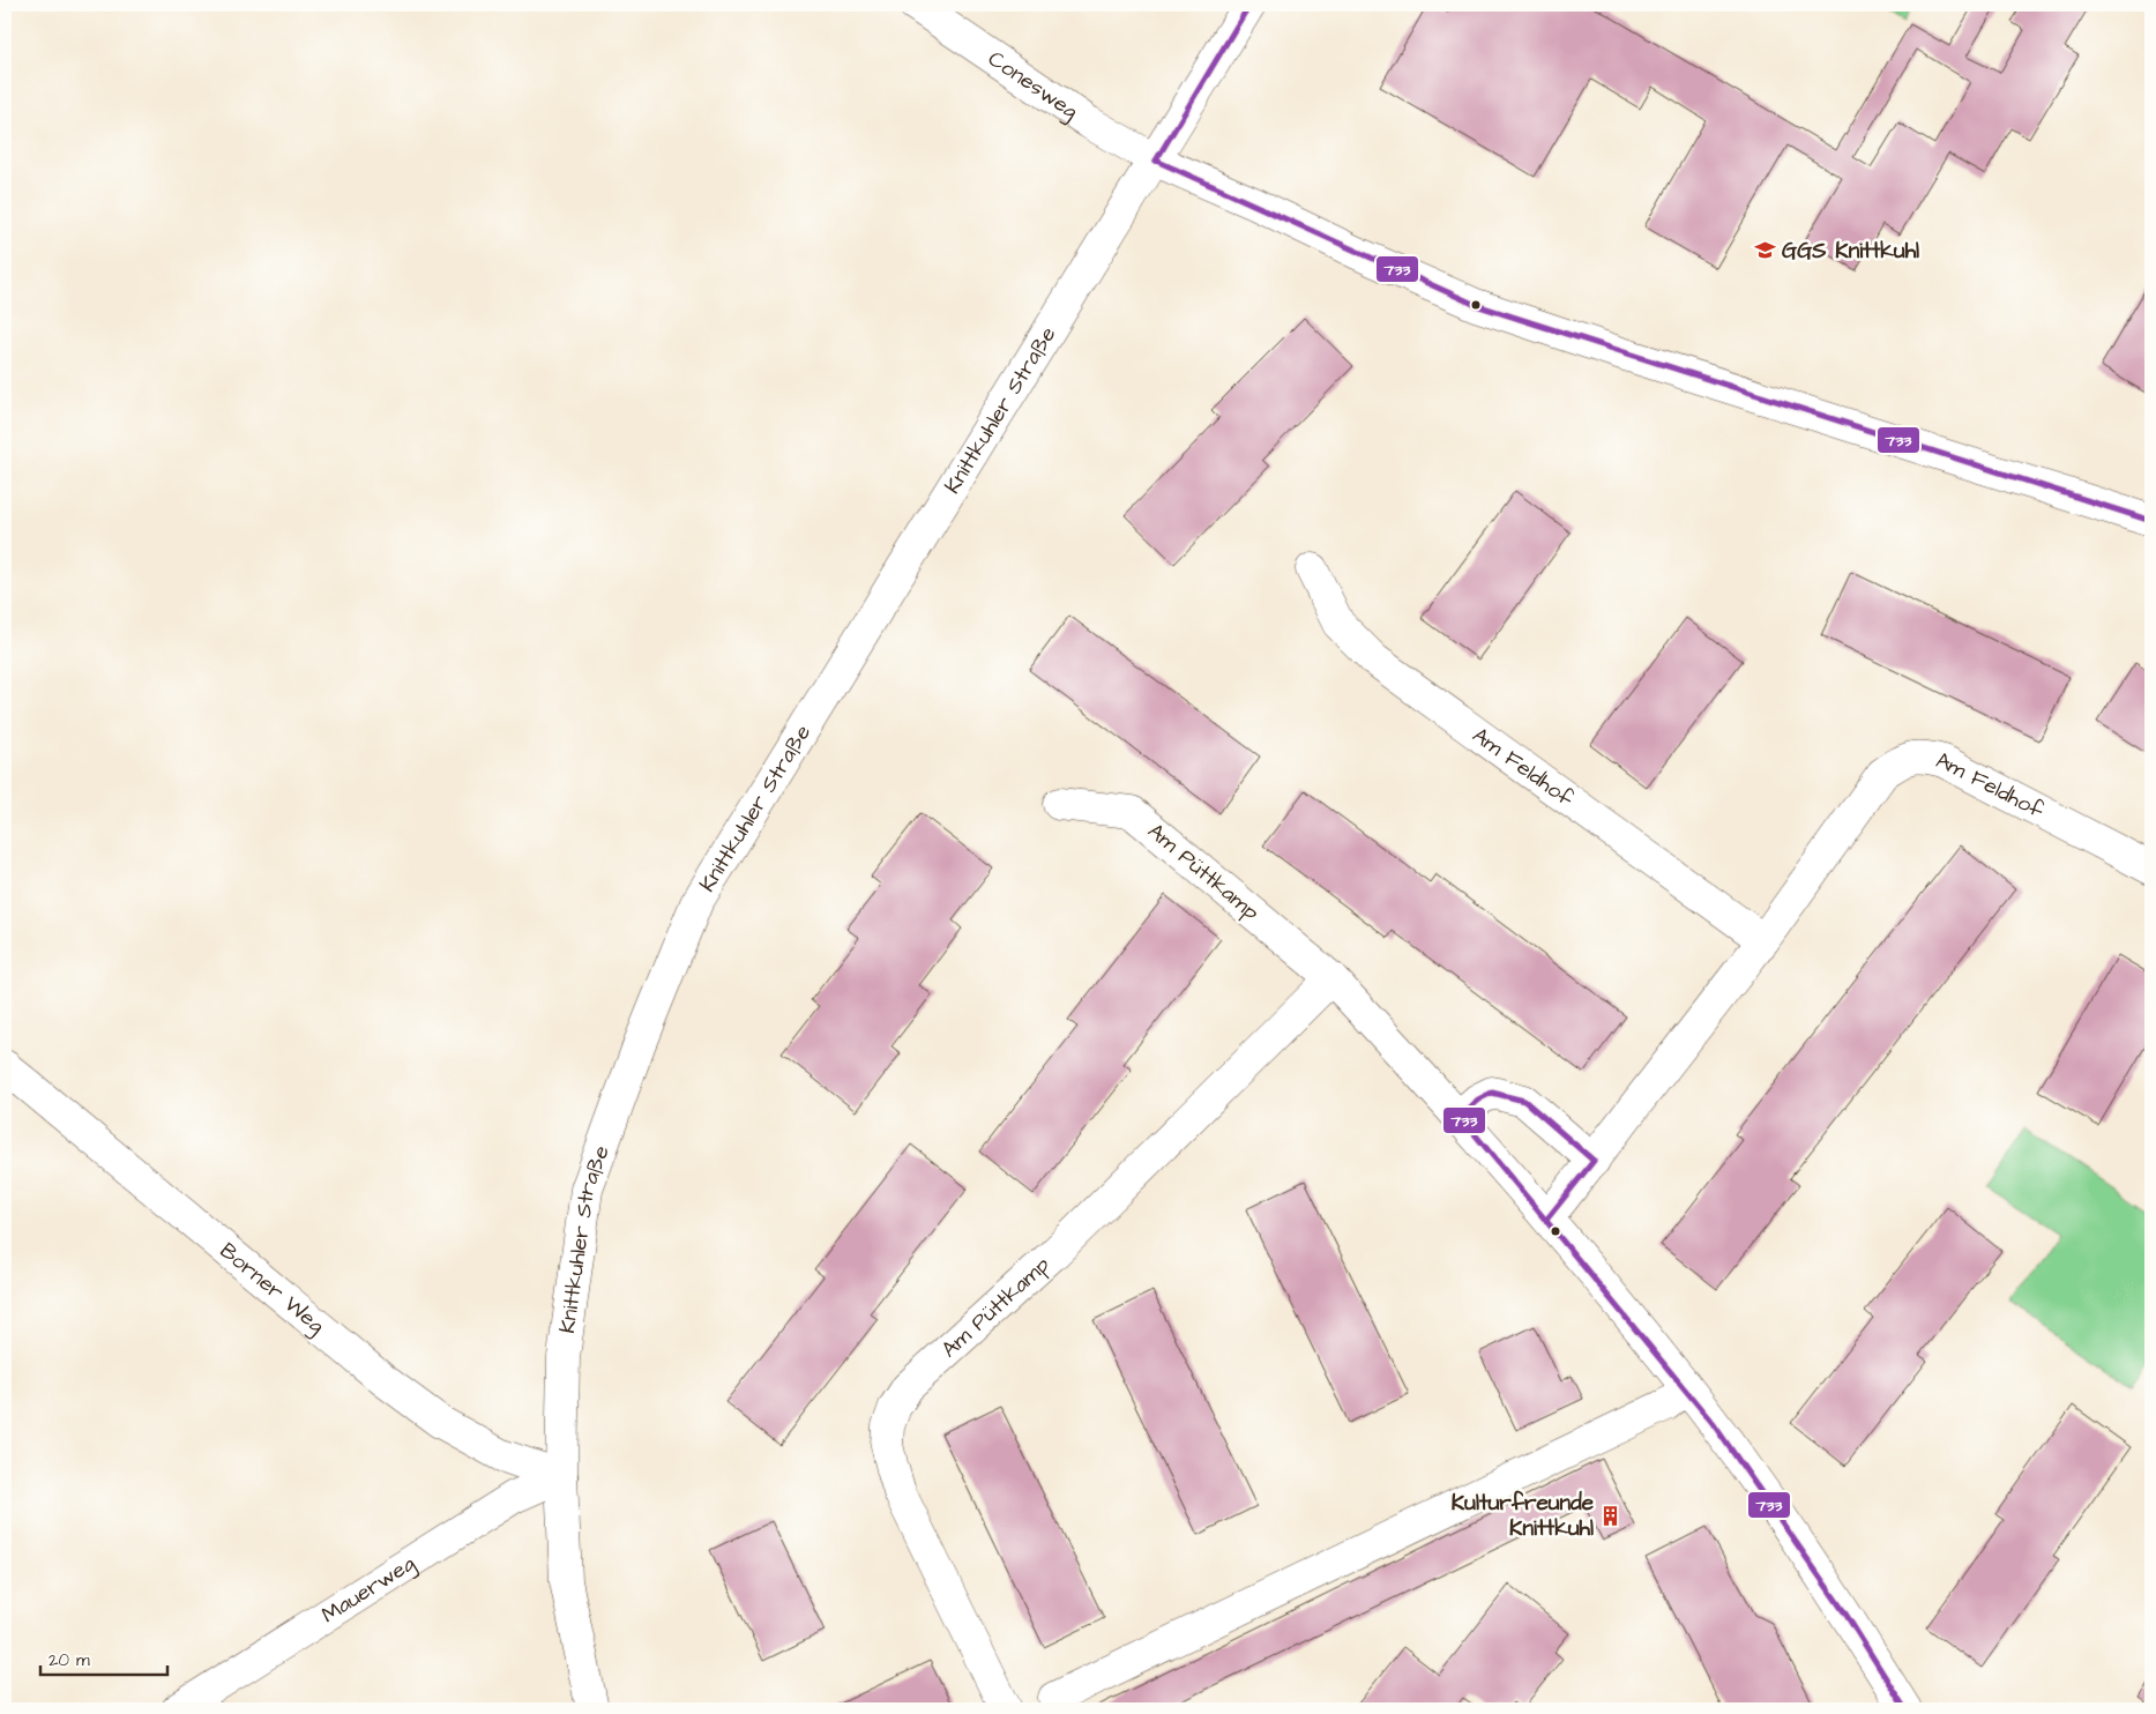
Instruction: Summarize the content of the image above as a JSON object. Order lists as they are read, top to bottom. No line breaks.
{"streets":{"street":["Conesweg","Knittkuhler Straße","Am Feldhof","Am Püttkamp","Borner Weg","Mauerweg"]},"crossings":[["Conesweg","Knittkuhler Straße"],["Knittkuhler Straße","Borner Weg"],["Knittkuhler Straße","Mauerweg"],["Am Feldhof","Am Püttkamp"],["Borner Weg","Mauerweg"]],"places":{"school or university":["GGS Knittkuhl"],"building":["Kulturfreunde Knittkuhl"]},"lines":["transit line 733"],"scale_bar":"20 m"}
